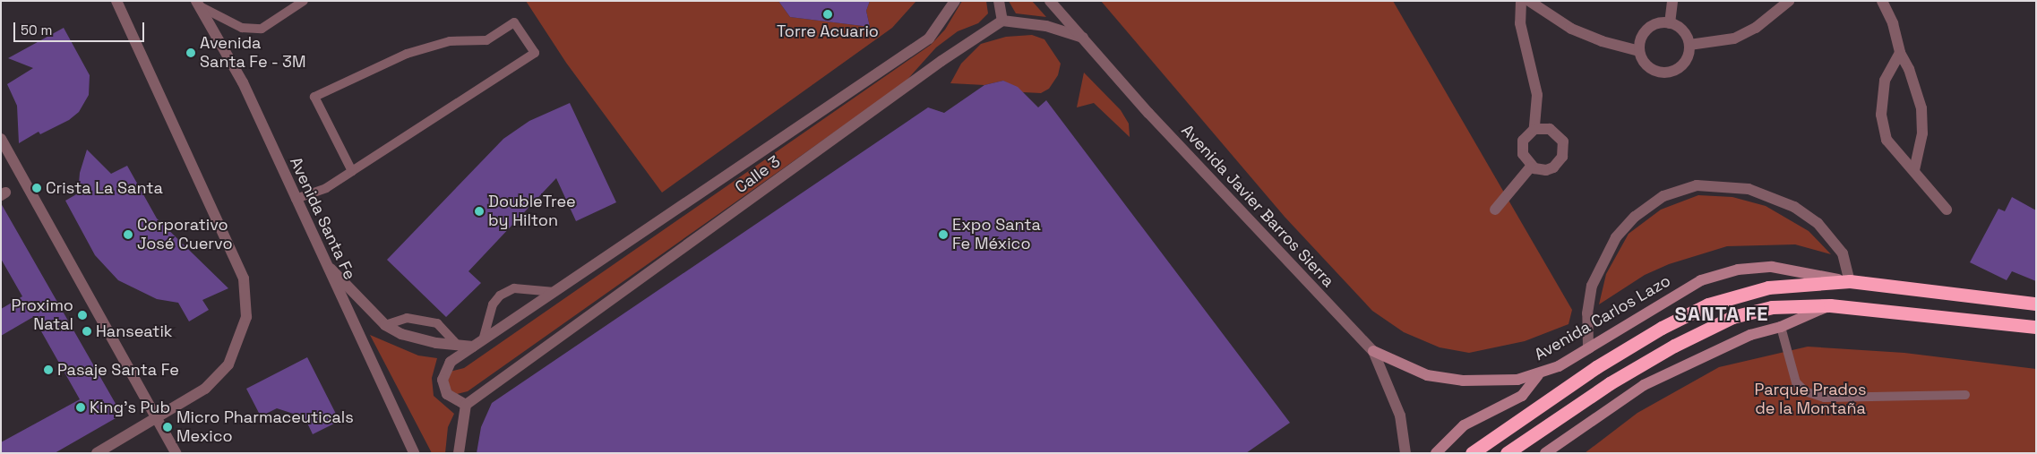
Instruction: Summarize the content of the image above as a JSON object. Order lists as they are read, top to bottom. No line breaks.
{"streets":{"highway":["Avenida Carlos Lazo"],"street":["Calle 3","Avenida Javier Barros Sierra","Avenida Santa Fe"]},"crossings":[["Avenida Javier Barros Sierra","Avenida Carlos Lazo"]],"districts":["SANTA FE"],"parks":["Parque Prados de la Montaña"],"places":["Torre Acuario","Avenida Santa Fe - 3M","Crista La Santa","DoubleTree by Hilton","Corporativo José Cuervo","Expo Santa Fe México","Proximo Natal","Hanseatik","Pasaje Santa Fe","King's Pub","Micro Pharmaceuticals Mexico"],"scale_bar":"50 m"}
